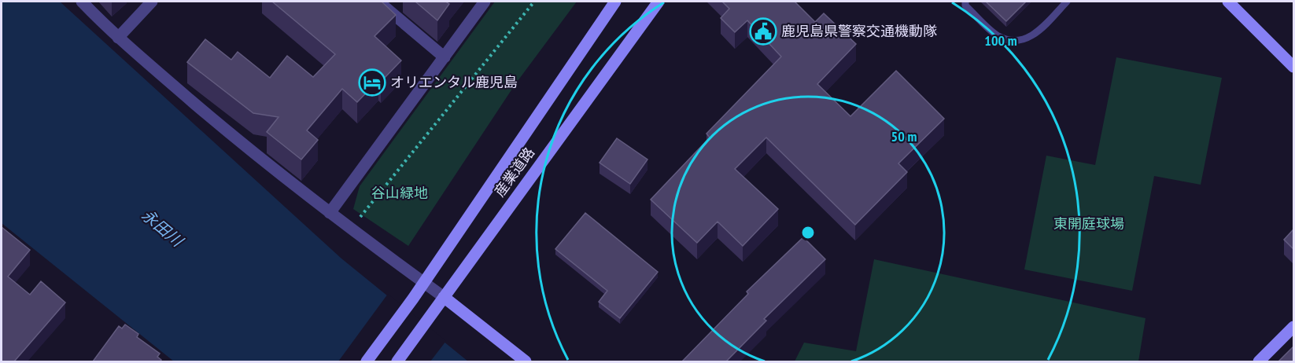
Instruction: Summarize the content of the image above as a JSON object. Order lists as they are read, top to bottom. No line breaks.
{"streets":{"main road":["産業道路"]},"water":["永田川"],"parks":["谷山緑地","東開庭球場"],"places":{"public building":["鹿児島県警察交通機動隊"],"hotel":["オリエンタル鹿児島"]},"rings":["100 m","50 m"]}
